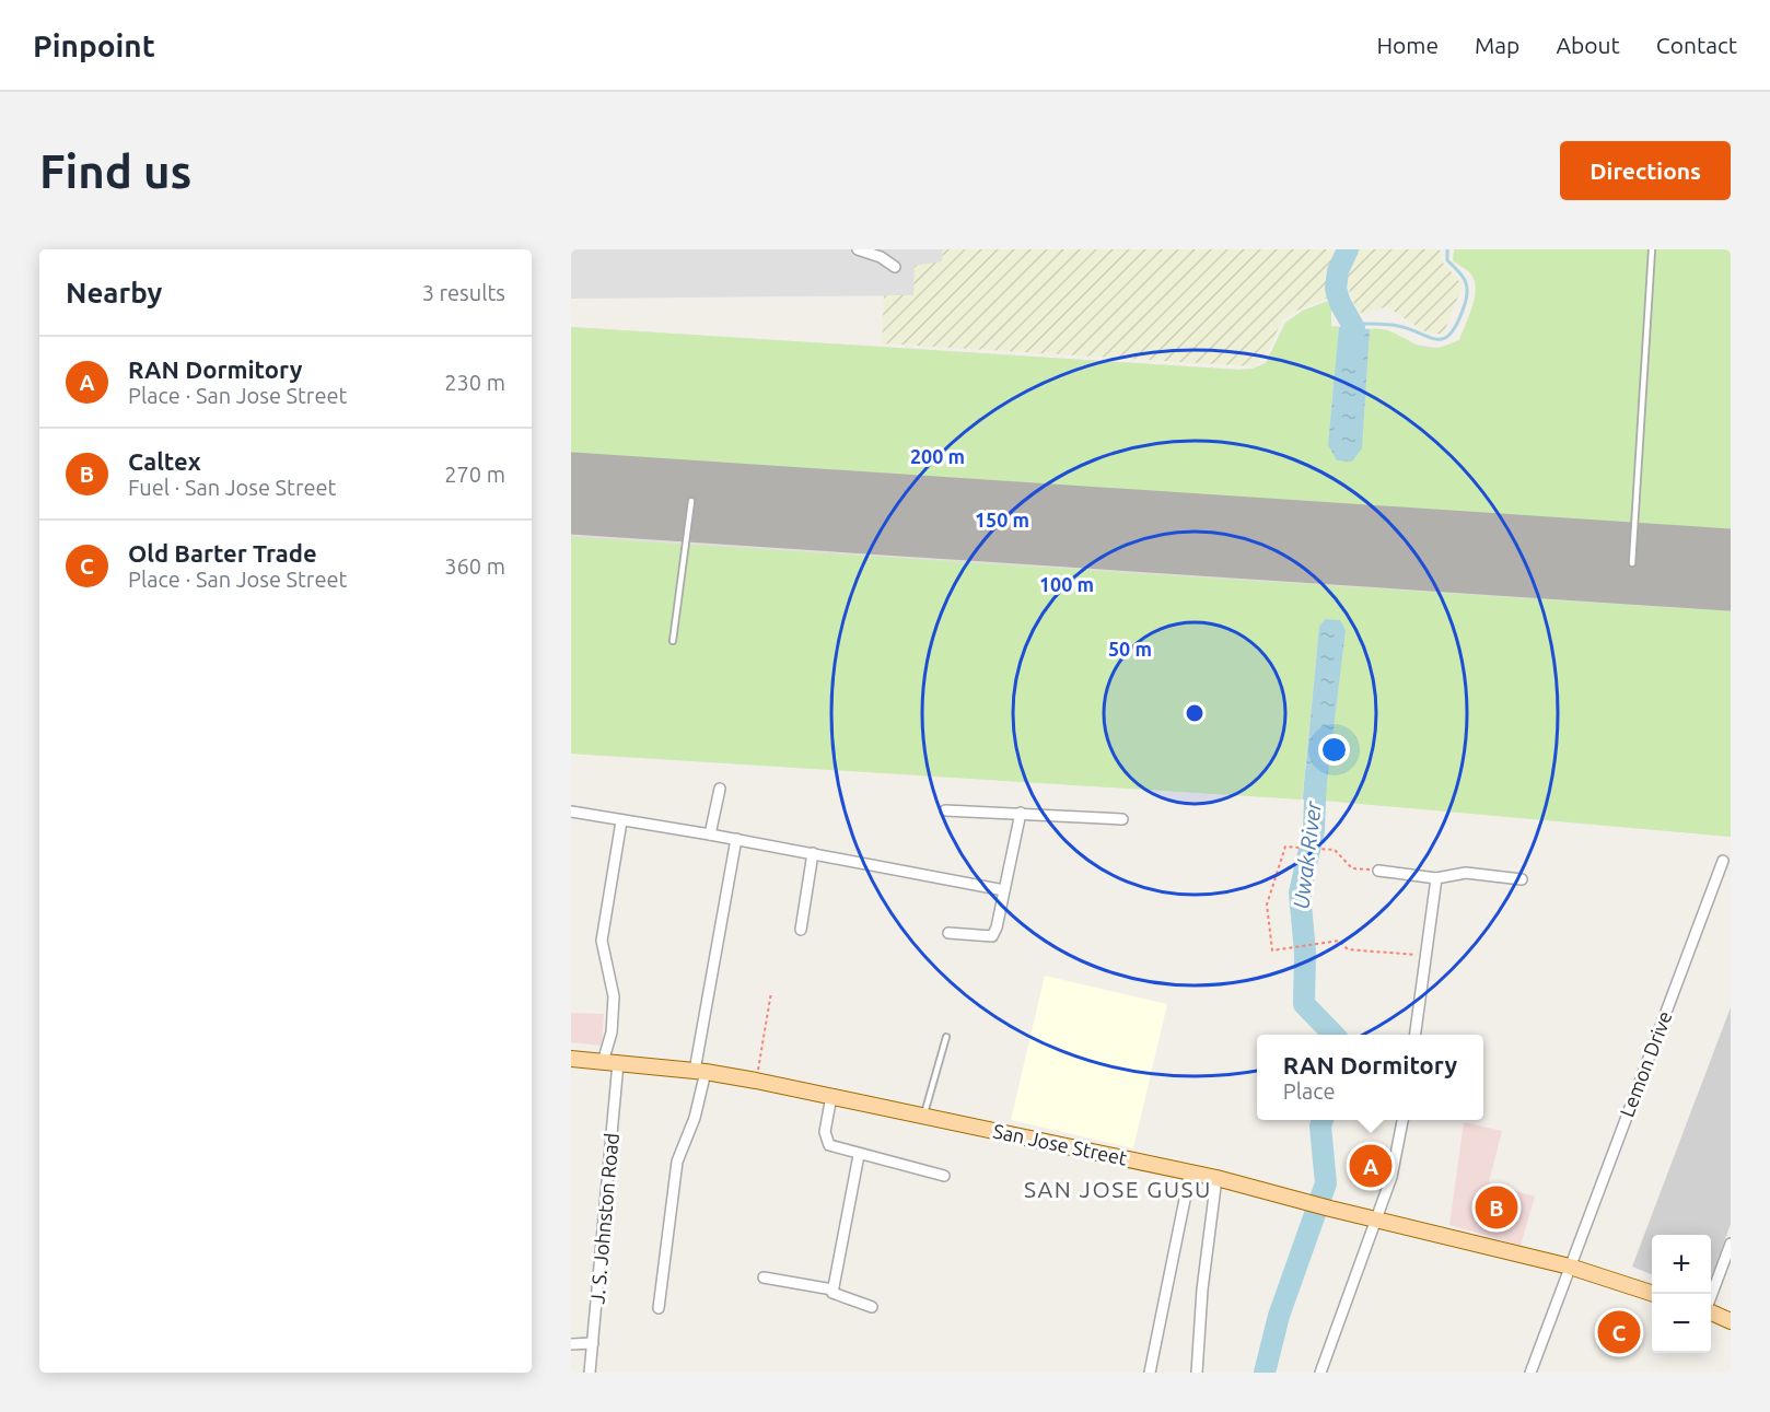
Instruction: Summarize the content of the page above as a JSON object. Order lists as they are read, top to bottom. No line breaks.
{"streets":{"main road":["San Jose Street"],"street":["Lemon Drive","J. S. Johnston Road"]},"crossings":[["Lemon Drive","San Jose Street"],["San Jose Street","J. S. Johnston Road"]],"districts":["SAN JOSE GUSU"],"water":["Uwak River"],"page":{"header":"Pinpoint","nav":["Home","Map","About","Contact"],"buttons":"Directions","title":"Find us","heading":["Nearby","3 results"],"list":[{"mark":"A","name":"RAN Dormitory","note":"Place · San Jose Street","value":"230 m"},{"mark":"B","name":"Caltex","note":"Fuel · San Jose Street","value":"270 m"},{"mark":"C","name":"Old Barter Trade","note":"Place · San Jose Street","value":"360 m"}],"popup":["RAN Dormitory","Place"],"pins":["A","B","C"],"map_buttons":["+","−"]},"rings":["200 m","150 m","100 m","50 m"]}
